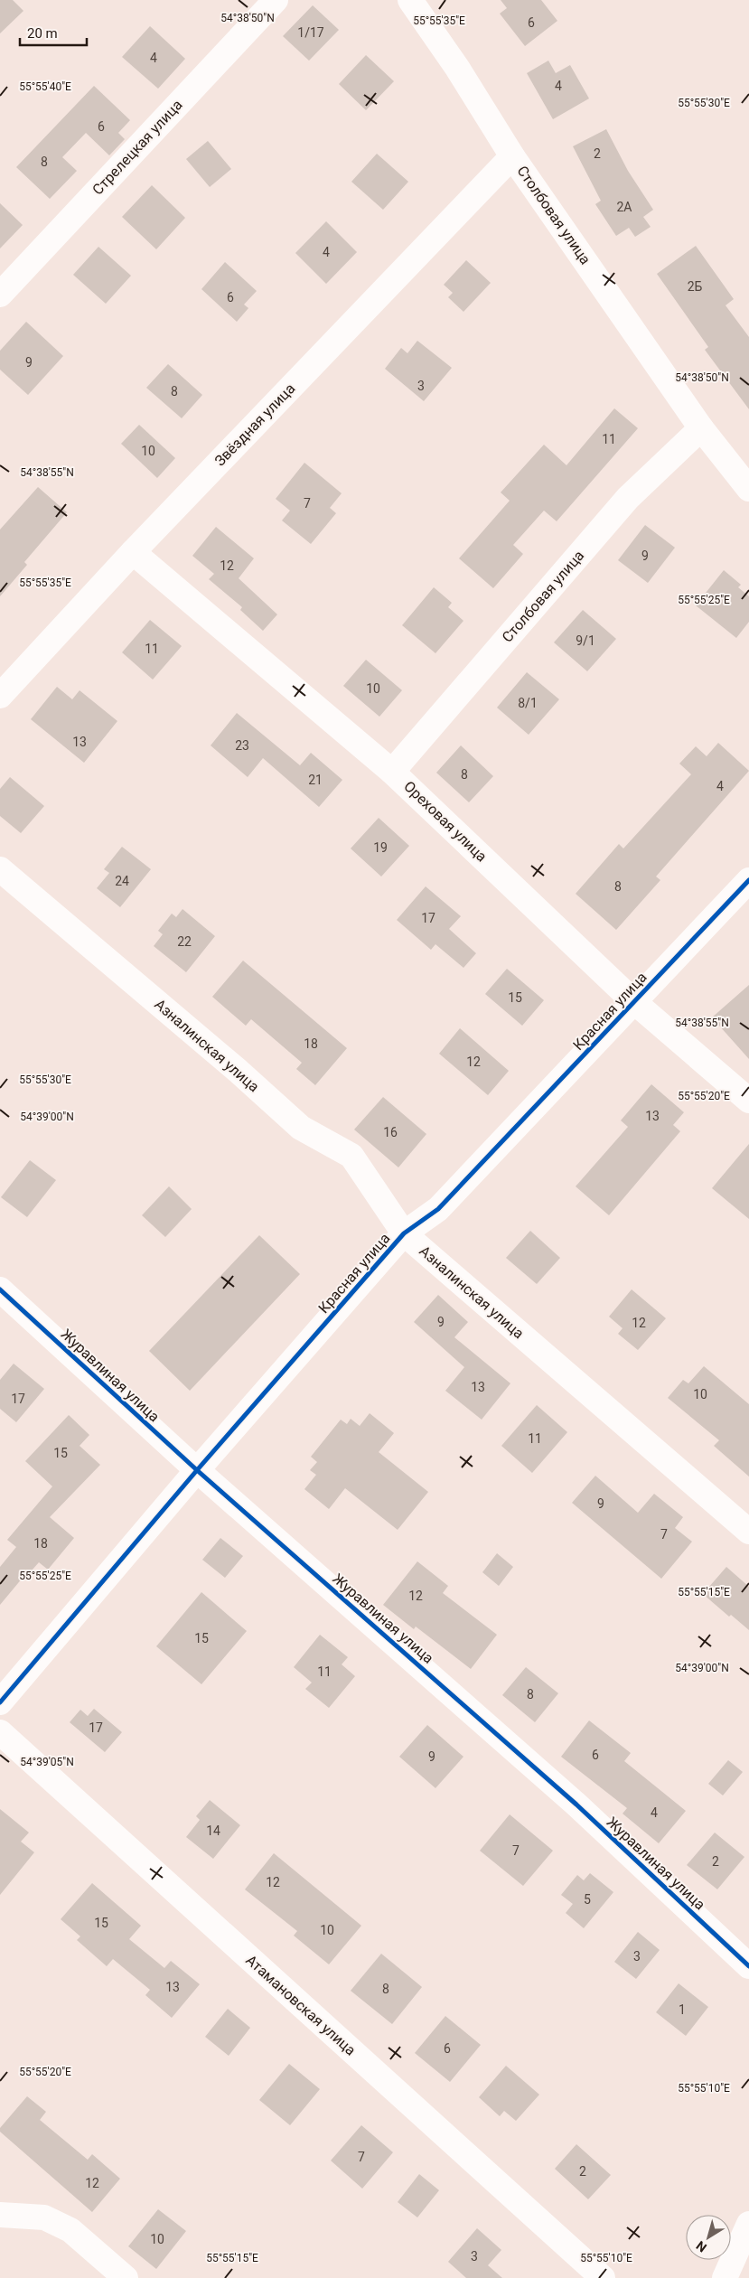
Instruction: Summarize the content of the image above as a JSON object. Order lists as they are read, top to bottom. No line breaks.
{"streets":{"street":["Стрелецкая улица","Столбовая улица","Звёздная улица","Ореховая улица","Красная улица","Азналинская улица","Журавлиная улица","Атамановская улица"]},"crossings":[["Столбовая улица","Звёздная улица"],["Столбовая улица","Ореховая улица"],["Звёздная улица","Ореховая улица"],["Ореховая улица","Красная улица"],["Красная улица","Азналинская улица"],["Красная улица","Журавлиная улица"]],"house_numbers":["6","1/17","4","4","6","2","8","2А","4","2Б","6","9","3","8","11","10","7","9","12","9/1","11","10","8/1","13","23","8","21","4","19","24","8","17","22","15","18","12","13","16","9","12","13","10","17","11","15","9","7","18","12","15","11","8","17","6","9","4","14","7","2","12","5","15","10","3","13","8","1","6","7","2","12","10","3"],"scale_bar":"20 m","north":"bottom left","coordinates":["54°38'50\"N","55°55'35\"E","55°55'40\"E","55°55'30\"E","54°38'55\"N","55°55'25\"E","55°55'20\"E","54°39'00\"N","55°55'15\"E","54°39'05\"N","55°55'10\"E"]}
